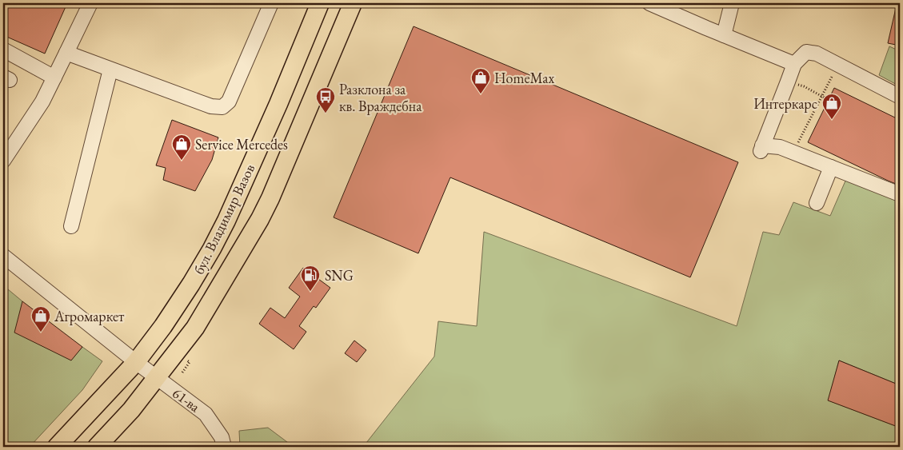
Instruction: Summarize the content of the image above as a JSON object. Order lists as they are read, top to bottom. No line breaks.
{"streets":{"main road":["бул. Владимир Вазов"],"street":["61-ва"]},"crossings":[["бул. Владимир Вазов","61-ва"]],"places":{"shop":["HomeMax","Интеркарс","Service Mercedes","Агромаркет"],"bus stop":["Разклона за кв. Враждебна"],"fuel station":["SNG"]}}
